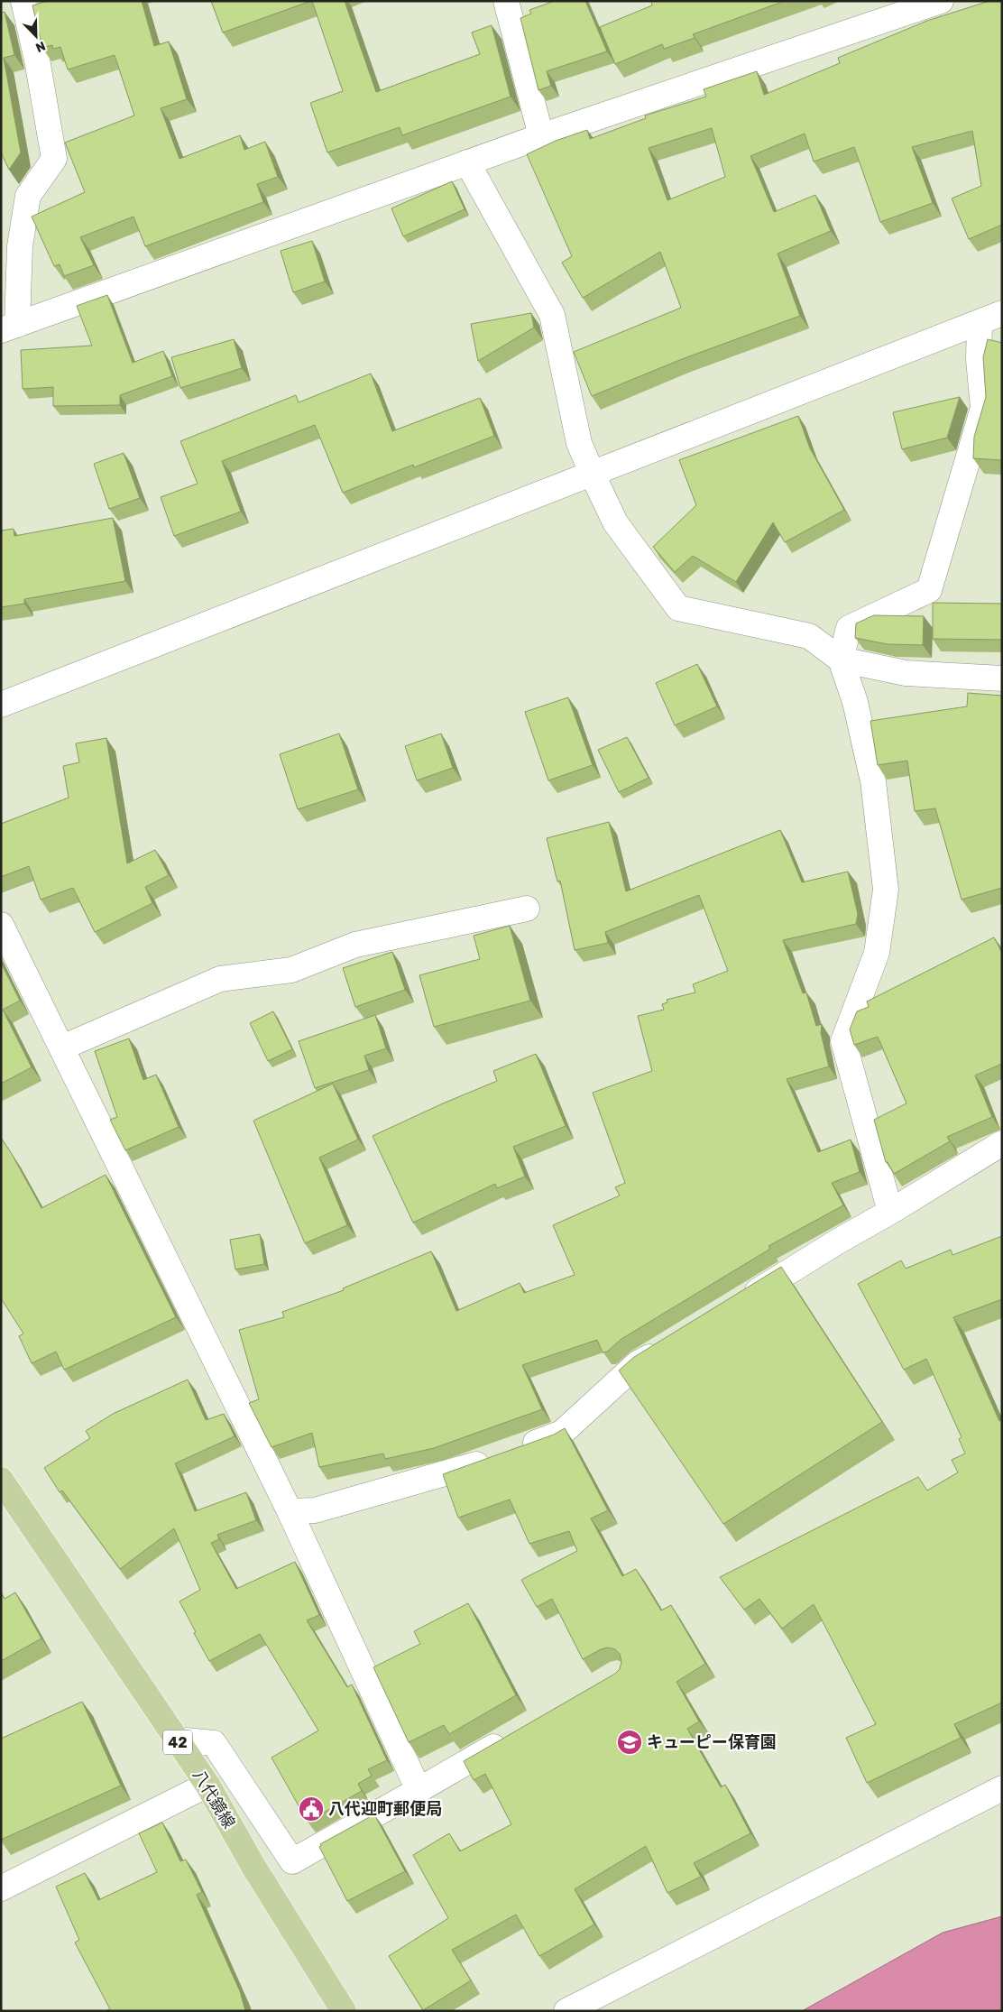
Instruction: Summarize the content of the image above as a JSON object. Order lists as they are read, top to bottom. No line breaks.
{"streets":{"main road":["42","八代鏡線"]},"places":{"school or university":["キューピー保育園"],"public building":["八代迎町郵便局"]},"north":"bottom right"}
